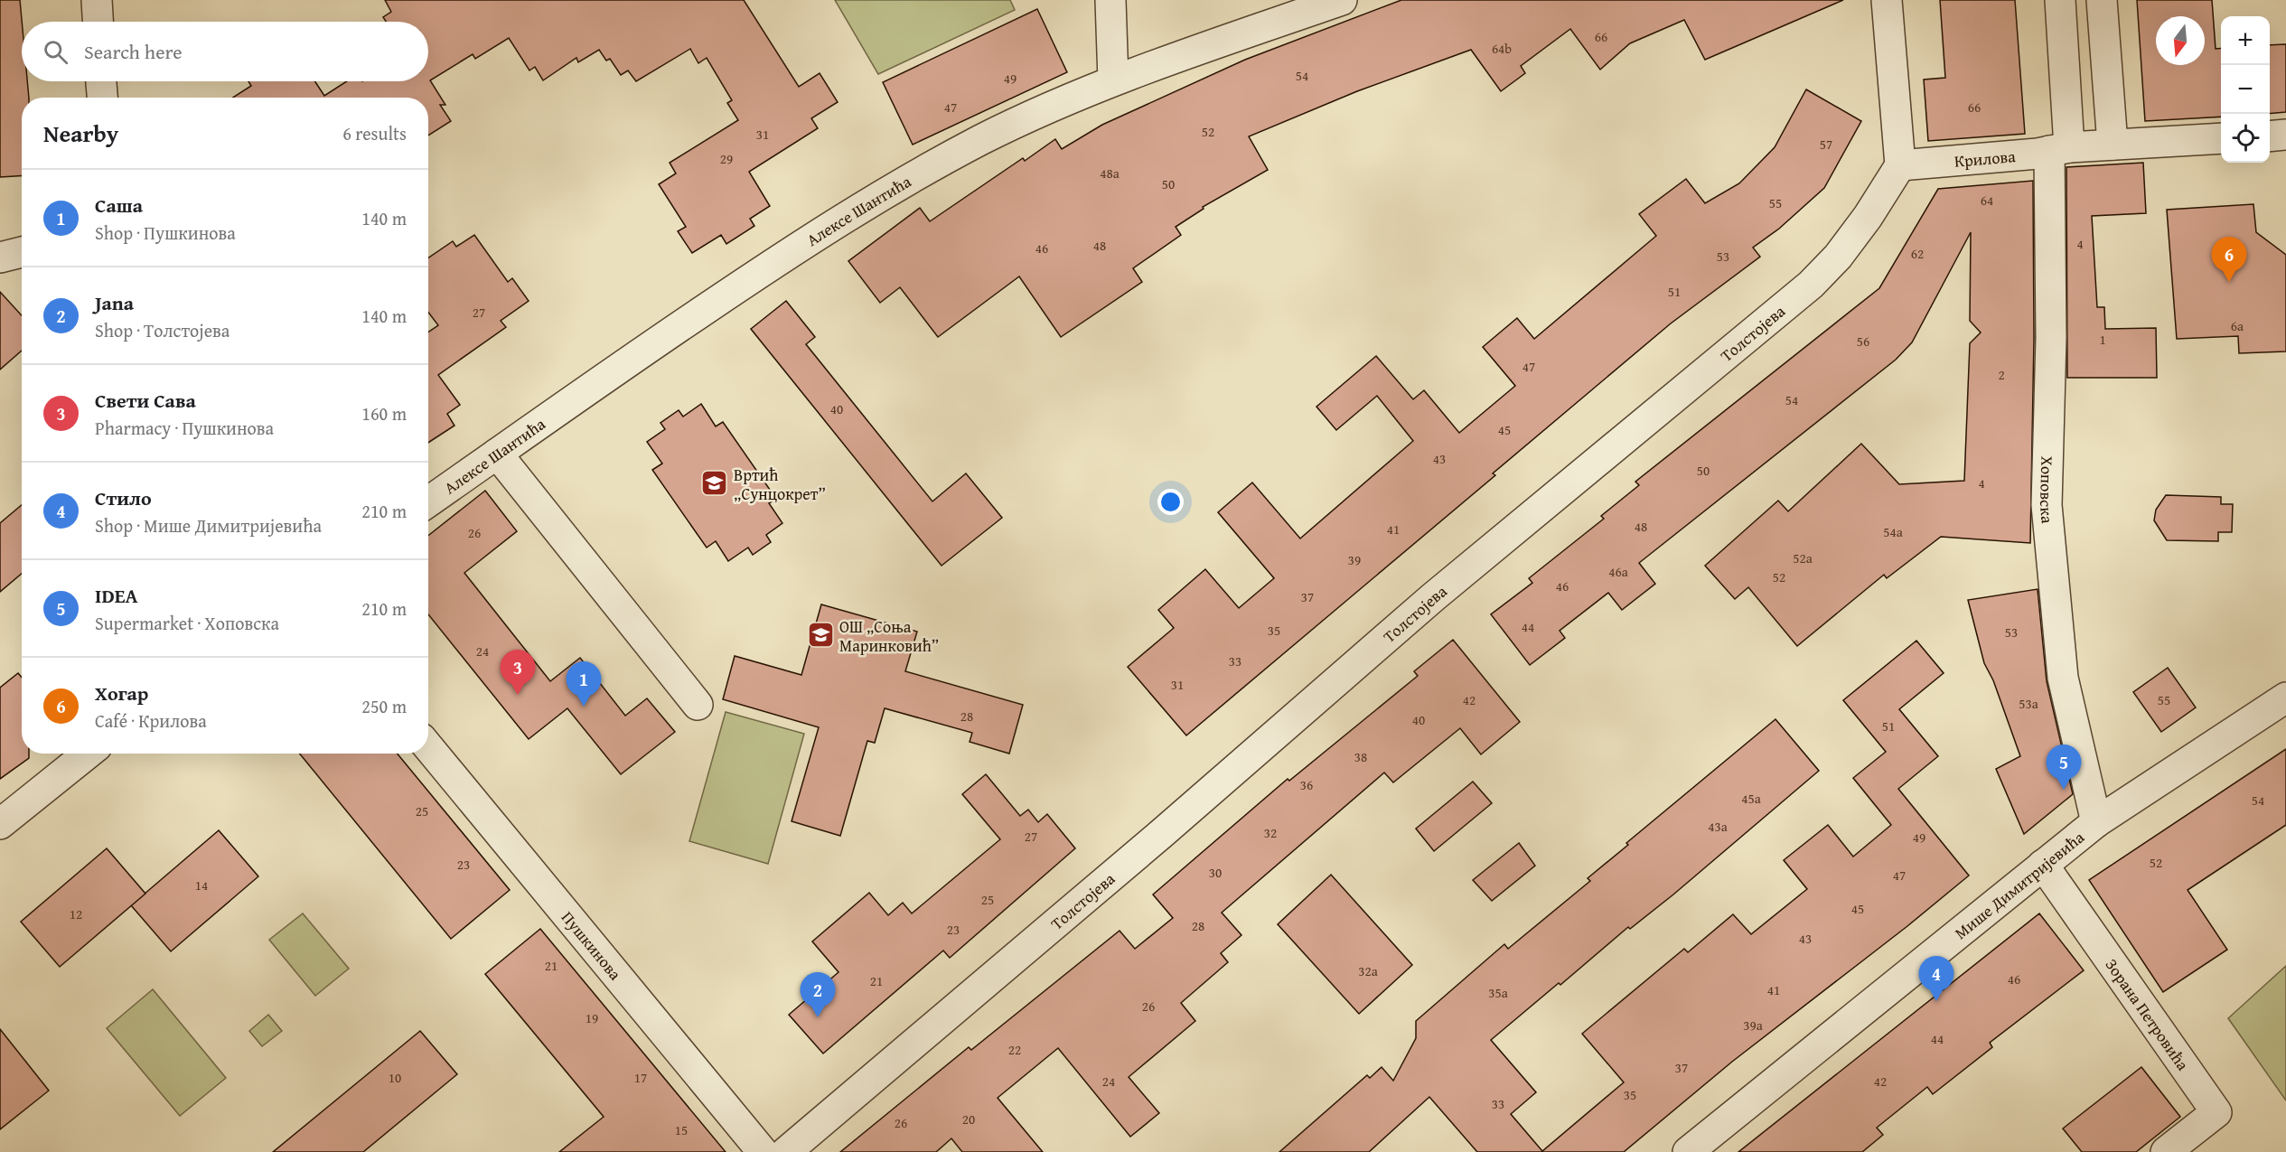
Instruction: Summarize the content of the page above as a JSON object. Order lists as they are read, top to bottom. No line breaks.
{"streets":{"street":["Крилова","Алексе Шантића","Толстојева","Хоповска","Мише Димитријевића","Пушкинова","Зорана Петровића"]},"crossings":[["Крилова","Толстојева"],["Крилова","Хоповска"],["Хоповска","Мише Димитријевића"],["Мише Димитријевића","Зорана Петровића"]],"places":{"school or university":["Вртић „Сунцокрет”","ОШ „Соња Маринковић”"]},"house_numbers":["66","64b","54","49","47","66","52","31","57","29","48a","50","64","55","4","48","46","62","53","51","27","6a","1","56","47","2","54","40","45","43","50","4","48","41","54a","26","52a","39","46a","52","46","37","44","35","53","24","33","31","42","55","53a","28","40","51","38","36","45a","54","25","43a","32","27","49","52","23","30","47","14","25","45","12","28","23","43","21","32a","46","21","41","35a","26","19","39a","44","22","37","10","17","24","42","35","33","20","26","15"],"north":"bottom","page":{"map_buttons":["+","−"],"search":"Search here","heading":["Nearby","6 results"],"list":[{"mark":"1","name":"Саша","note":"Shop · Пушкинова","value":"140 m"},{"mark":"2","name":"Jana","note":"Shop · Толстојева","value":"140 m"},{"mark":"3","name":"Свети Сава","note":"Pharmacy · Пушкинова","value":"160 m"},{"mark":"4","name":"Стило","note":"Shop · Мише Димитријевића","value":"210 m"},{"mark":"5","name":"IDEA","note":"Supermarket · Хоповска","value":"210 m"},{"mark":"6","name":"Хогар","note":"Café · Крилова","value":"250 m"}],"pins":["6","3","1","5","4","2"]}}
